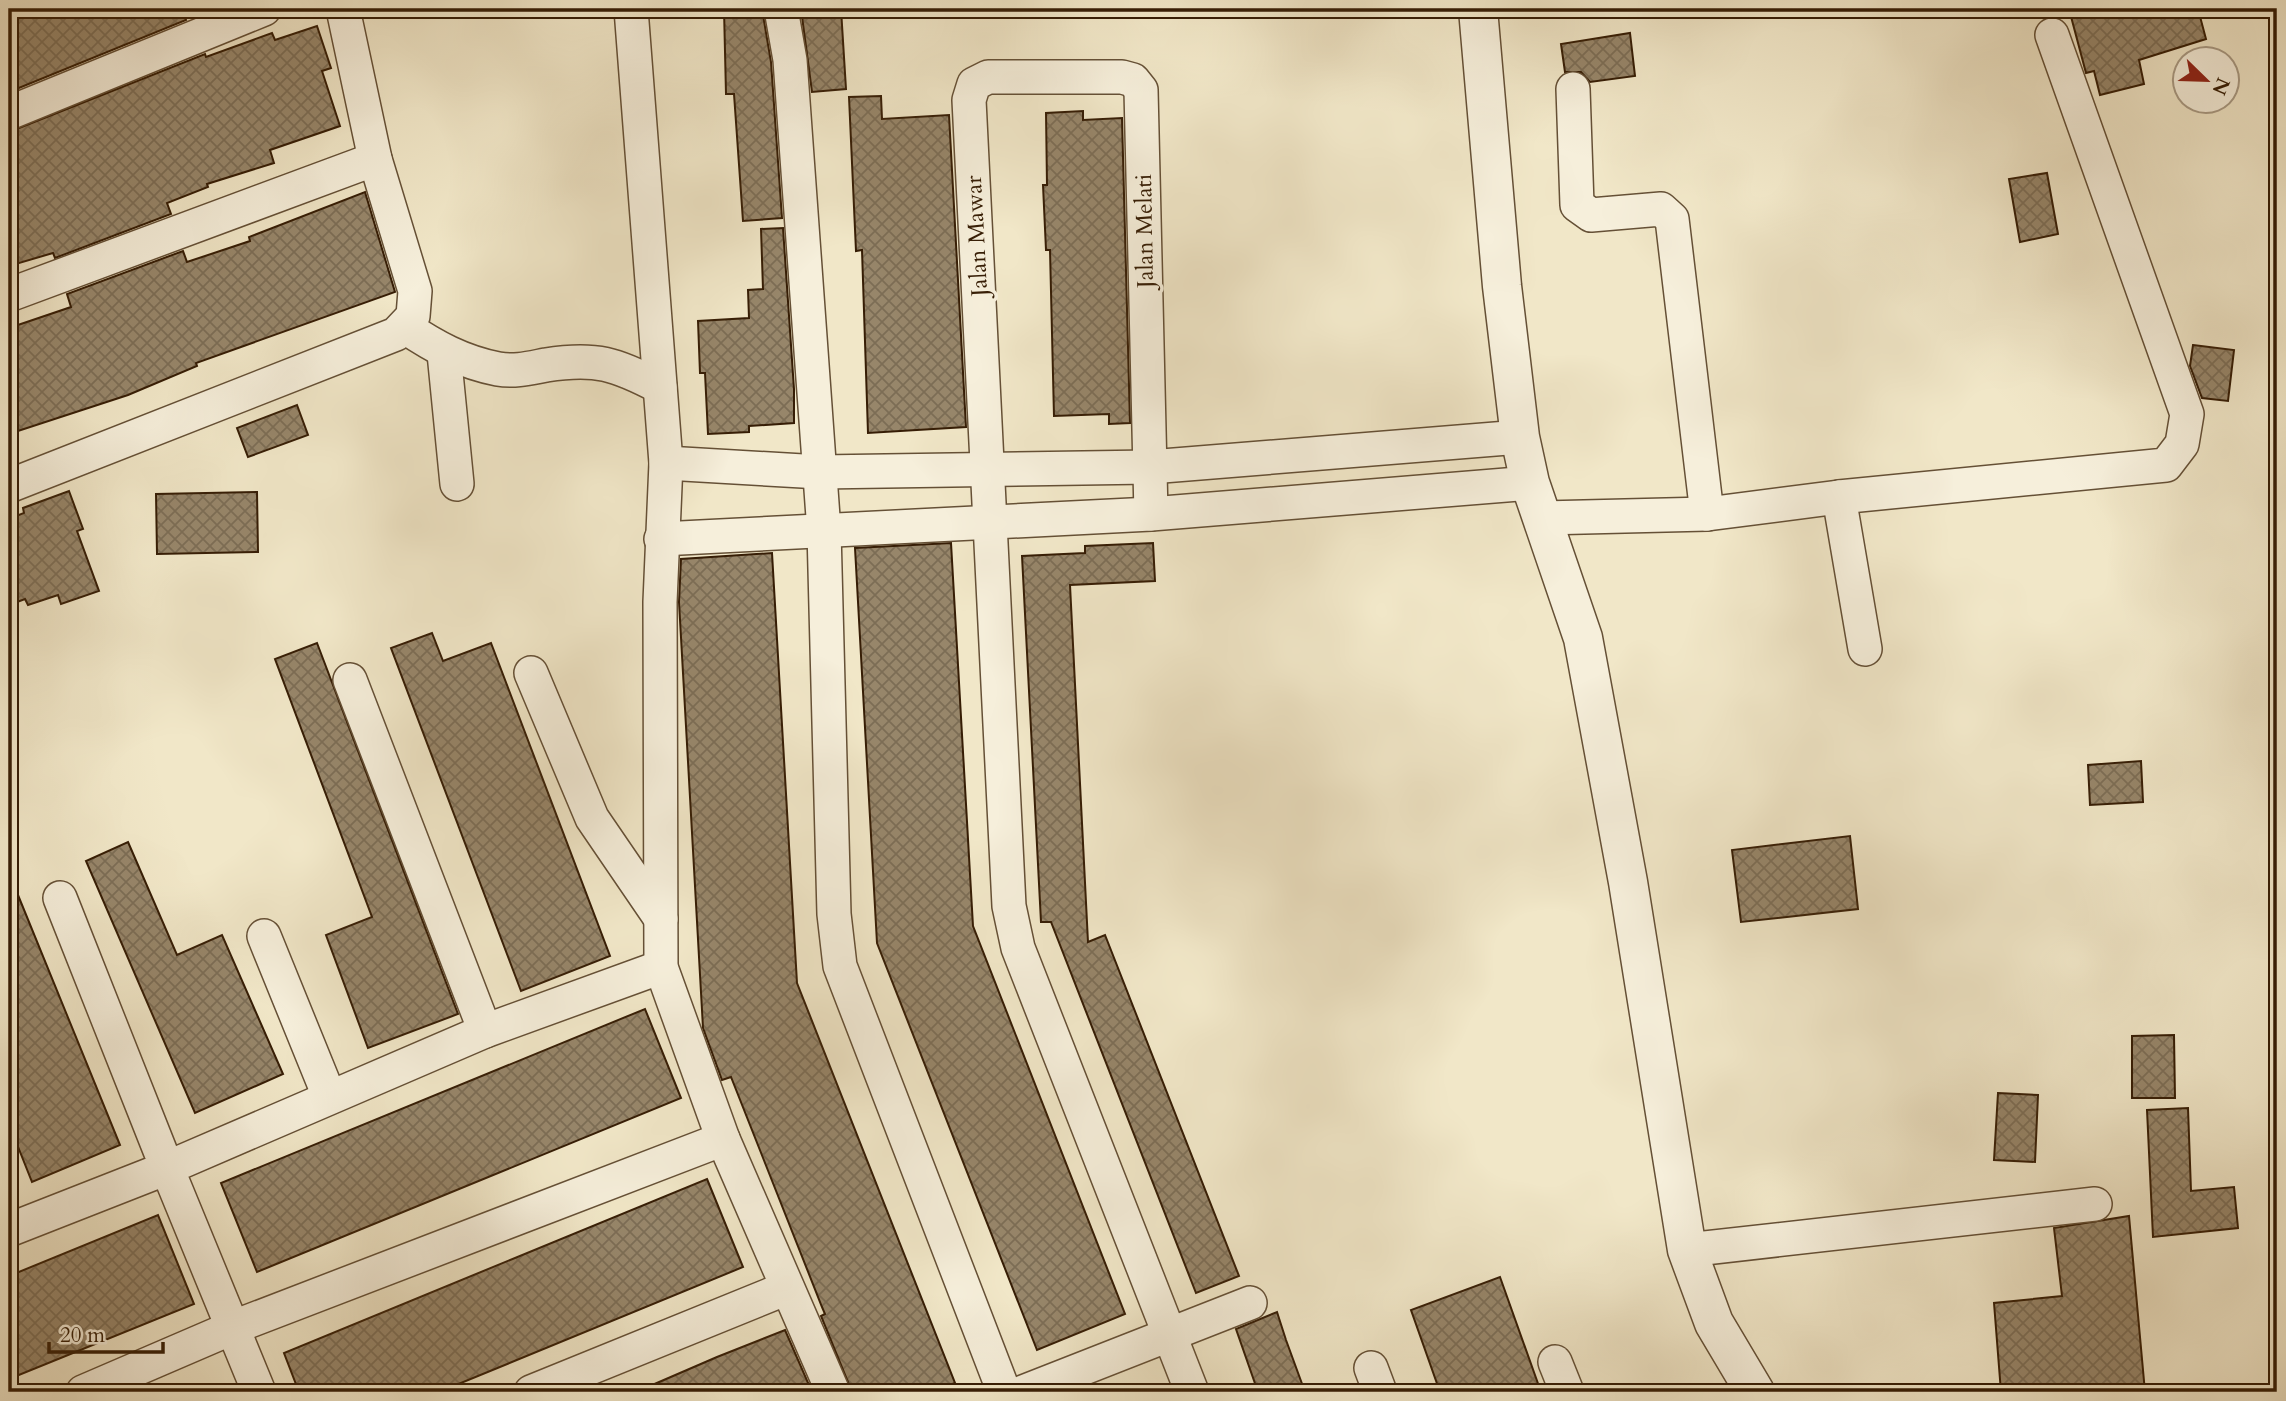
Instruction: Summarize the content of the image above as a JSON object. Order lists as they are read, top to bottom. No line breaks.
{"streets":{"street":["Jalan Melati","Jalan Mawar"]},"crossings":[["Jalan Melati","Jalan Mawar"]],"scale_bar":"20 m","north":"bottom right"}
